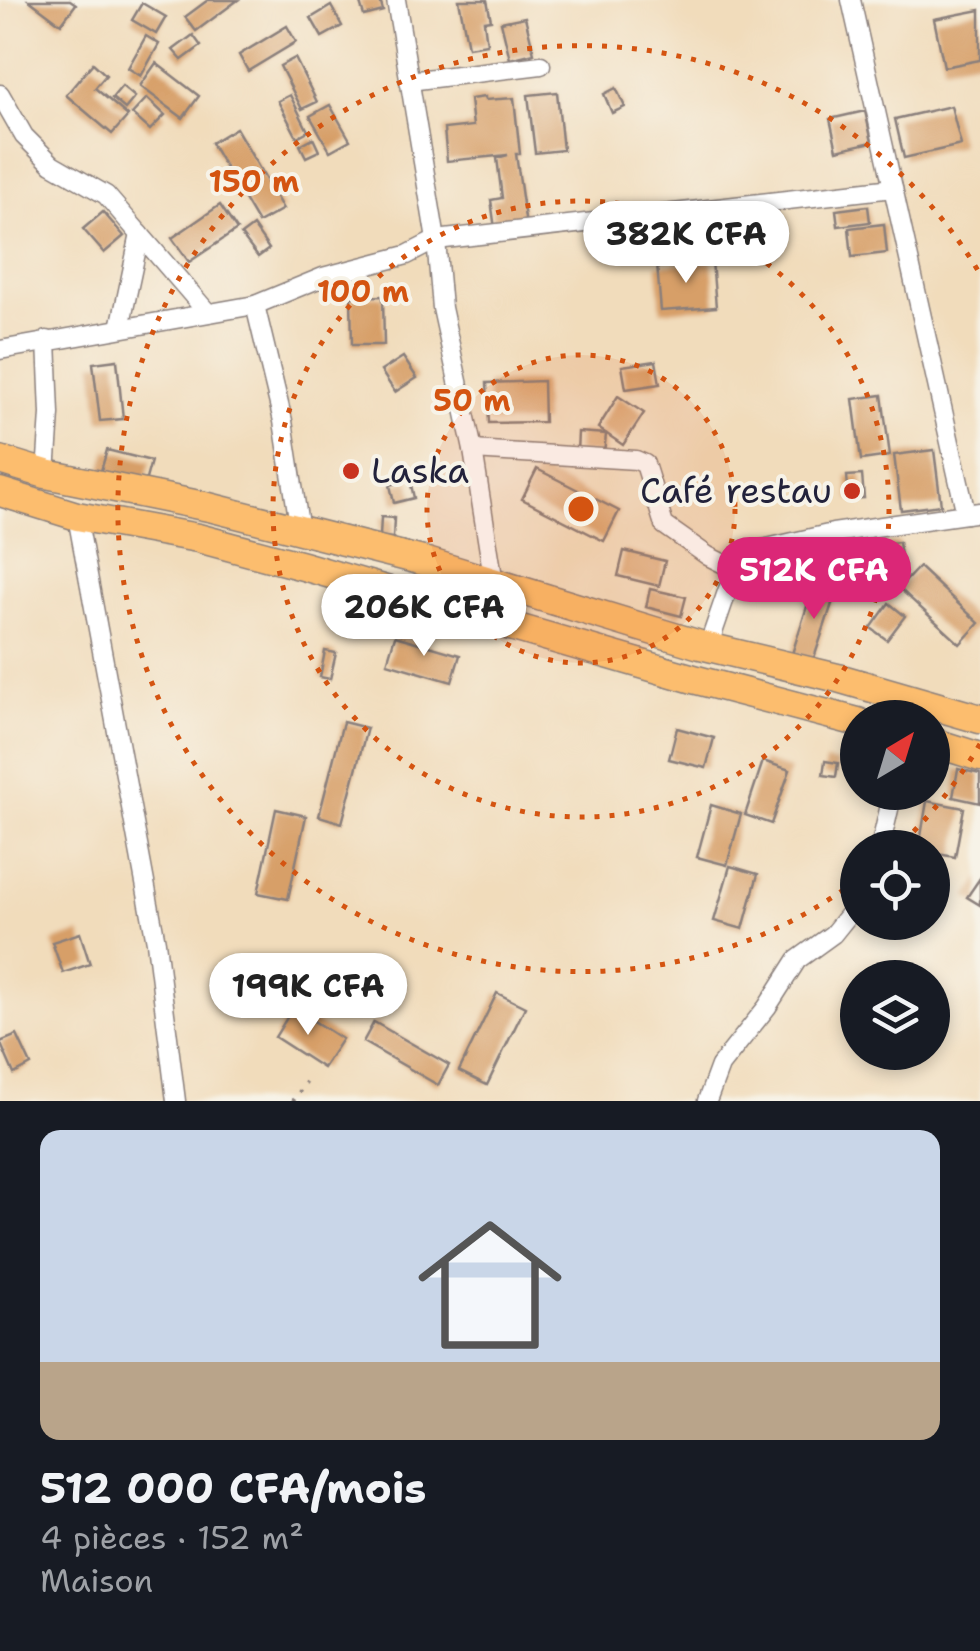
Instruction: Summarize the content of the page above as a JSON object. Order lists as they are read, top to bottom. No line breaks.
{"places":["Laska","Café restau"],"north":"top right","page":{"price":["382K CFA","512K CFA","206K CFA","199K CFA"],"list":[{"name":"512 000 CFA/mois","note":"4 pièces · 152 m² · Maison"}]},"rings":["150 m","100 m","50 m"]}
